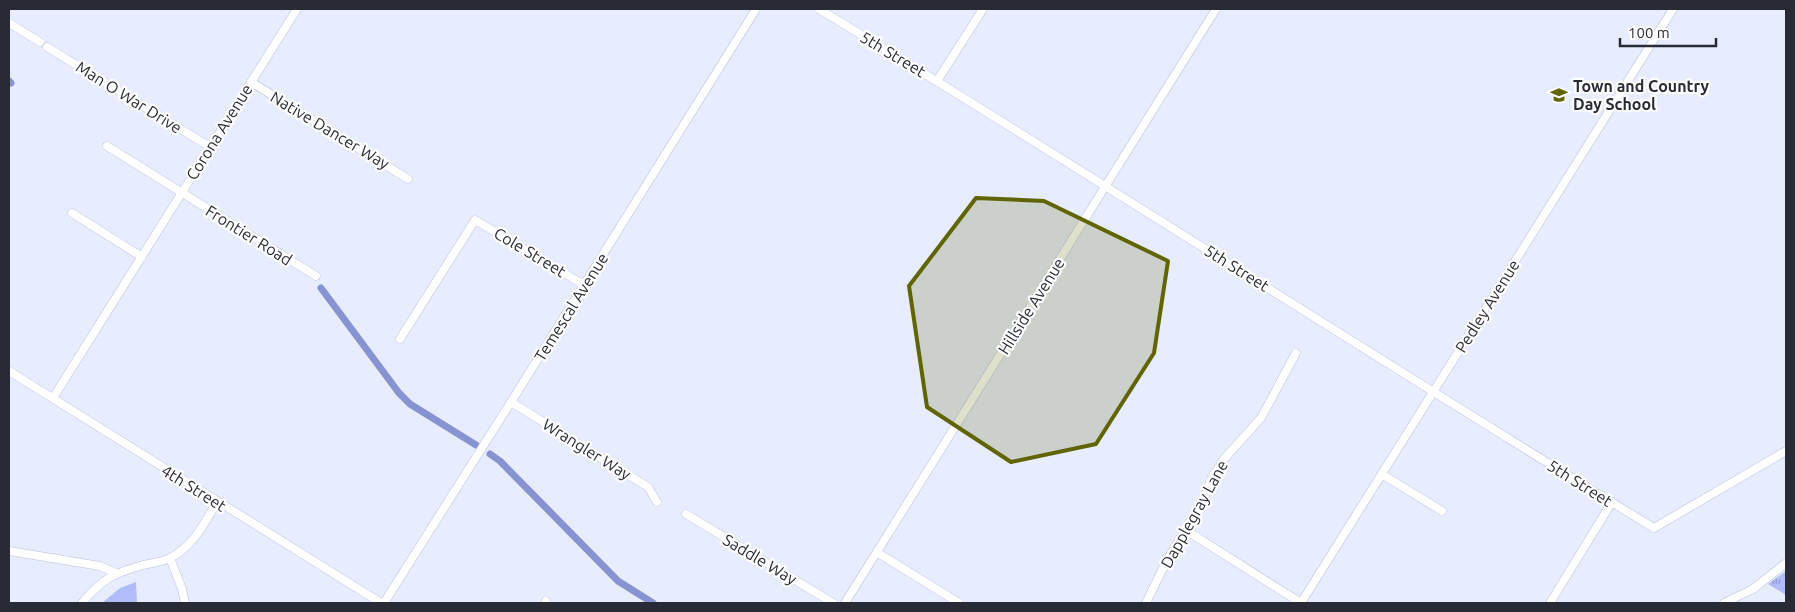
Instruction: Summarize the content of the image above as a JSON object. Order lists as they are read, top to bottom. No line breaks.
{"streets":{"street":["5th Street","Man O War Drive","Native Dancer Way","Corona Avenue","Frontier Road","Cole Street","Hillside Avenue","Pedley Avenue","Temescal Avenue","Wrangler Way","4th Street","Dapplegray Lane","Saddle Way"]},"crossings":[["5th Street","Hillside Avenue"],["5th Street","Pedley Avenue"],["Man O War Drive","Corona Avenue"],["Native Dancer Way","Corona Avenue"],["Corona Avenue","Frontier Road"],["Corona Avenue","4th Street"],["Cole Street","Temescal Avenue"],["Temescal Avenue","Wrangler Way"],["Temescal Avenue","4th Street"]],"places":{"school or university":["Town and Country Day School"]},"scale_bar":"100 m"}
